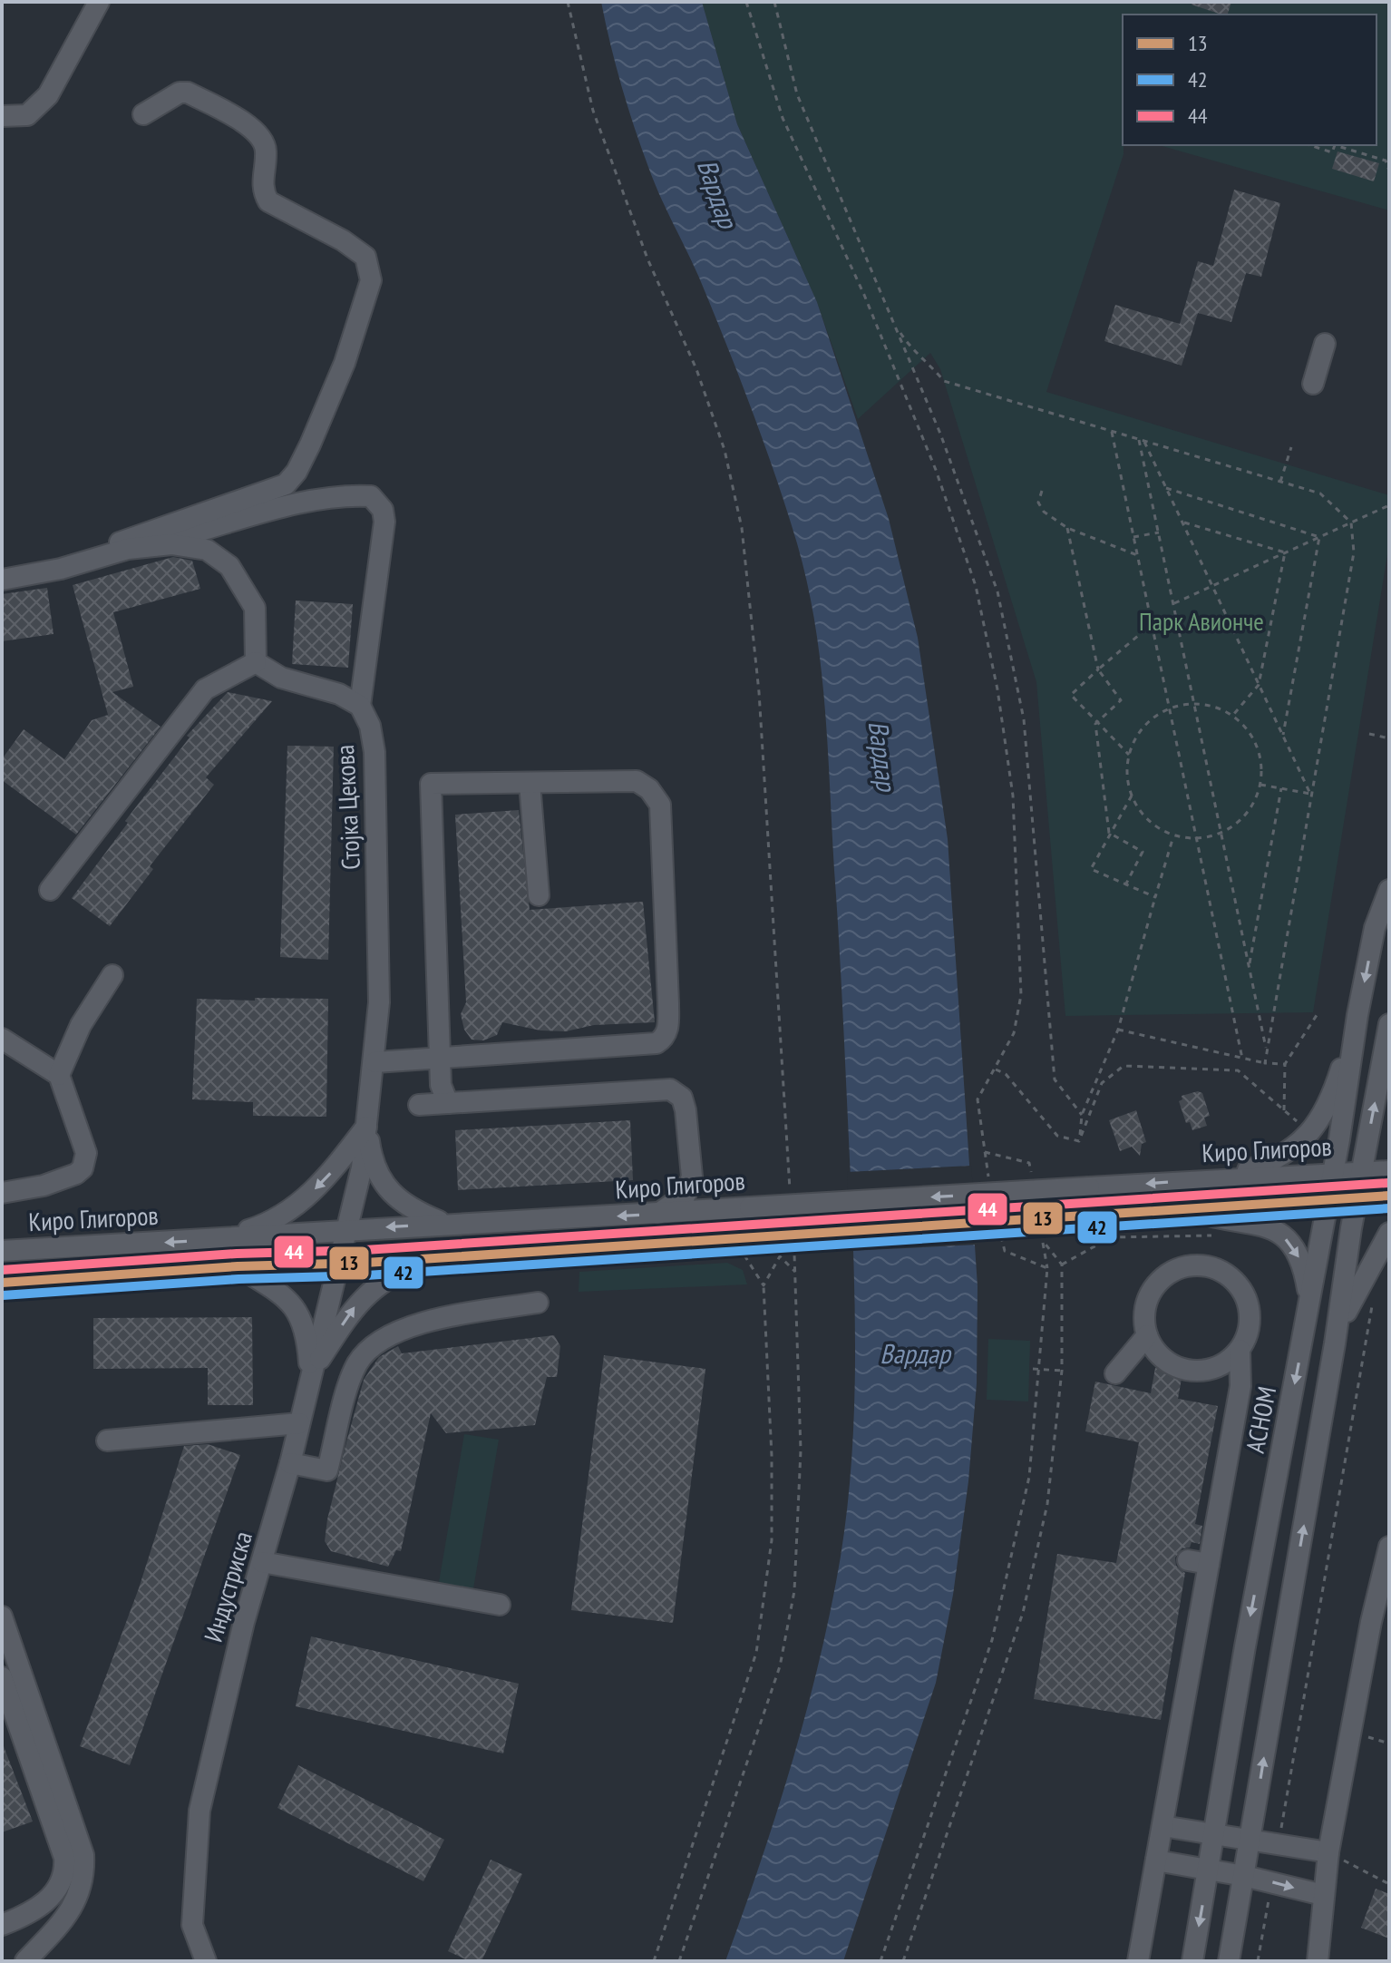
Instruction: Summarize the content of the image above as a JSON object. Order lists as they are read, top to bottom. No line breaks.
{"streets":{"street":["Стојка Цекова","Киро Глигоров","АСНОМ","Индустриска"]},"crossings":[["Стојка Цекова","Киро Глигоров"],["Стојка Цекова","Индустриска"],["Киро Глигоров","АСНОМ"],["Киро Глигоров","Индустриска"]],"water":["Вардар"],"parks":["Парк Авионче"],"lines":["transit line 44","transit line 13","transit line 42"],"legend":["13","42","44"]}
